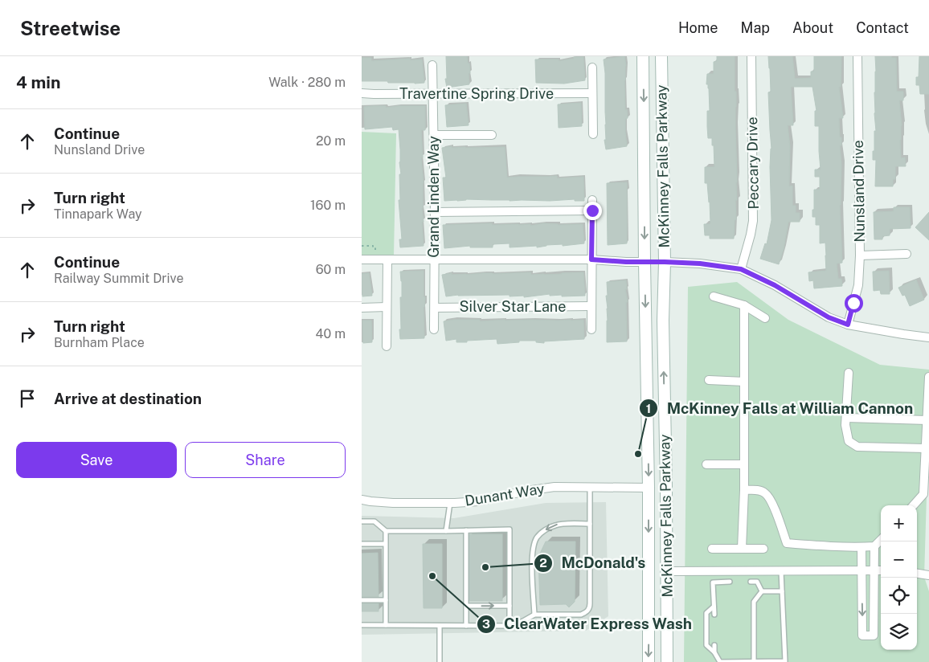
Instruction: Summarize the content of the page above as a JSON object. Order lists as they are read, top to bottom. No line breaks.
{"streets":{"main road":["McKinney Falls Parkway"],"street":["Travertine Spring Drive","Peccary Drive","Nunsland Drive","Grand Linden Way","Silver Star Lane","Dunant Way"]},"crossings":[["Travertine Spring Drive","Grand Linden Way"],["McKinney Falls Parkway","Dunant Way"],["Grand Linden Way","Silver Star Lane"]],"places":["McKinney Falls at William Cannon","McDonald's","ClearWater Express Wash"],"page":{"header":"Streetwise","nav":["Home","Map","About","Contact"],"heading":["4 min","Walk · 280 m"],"list":[["Continue","Nunsland Drive","20 m"],["Turn right","Tinnapark Way","160 m"],["Continue","Railway Summit Drive","60 m"],["Turn right","Burnham Place","40 m"],"Arrive at destination"],"buttons":["Save","Share"],"map_buttons":["+","−"]}}
